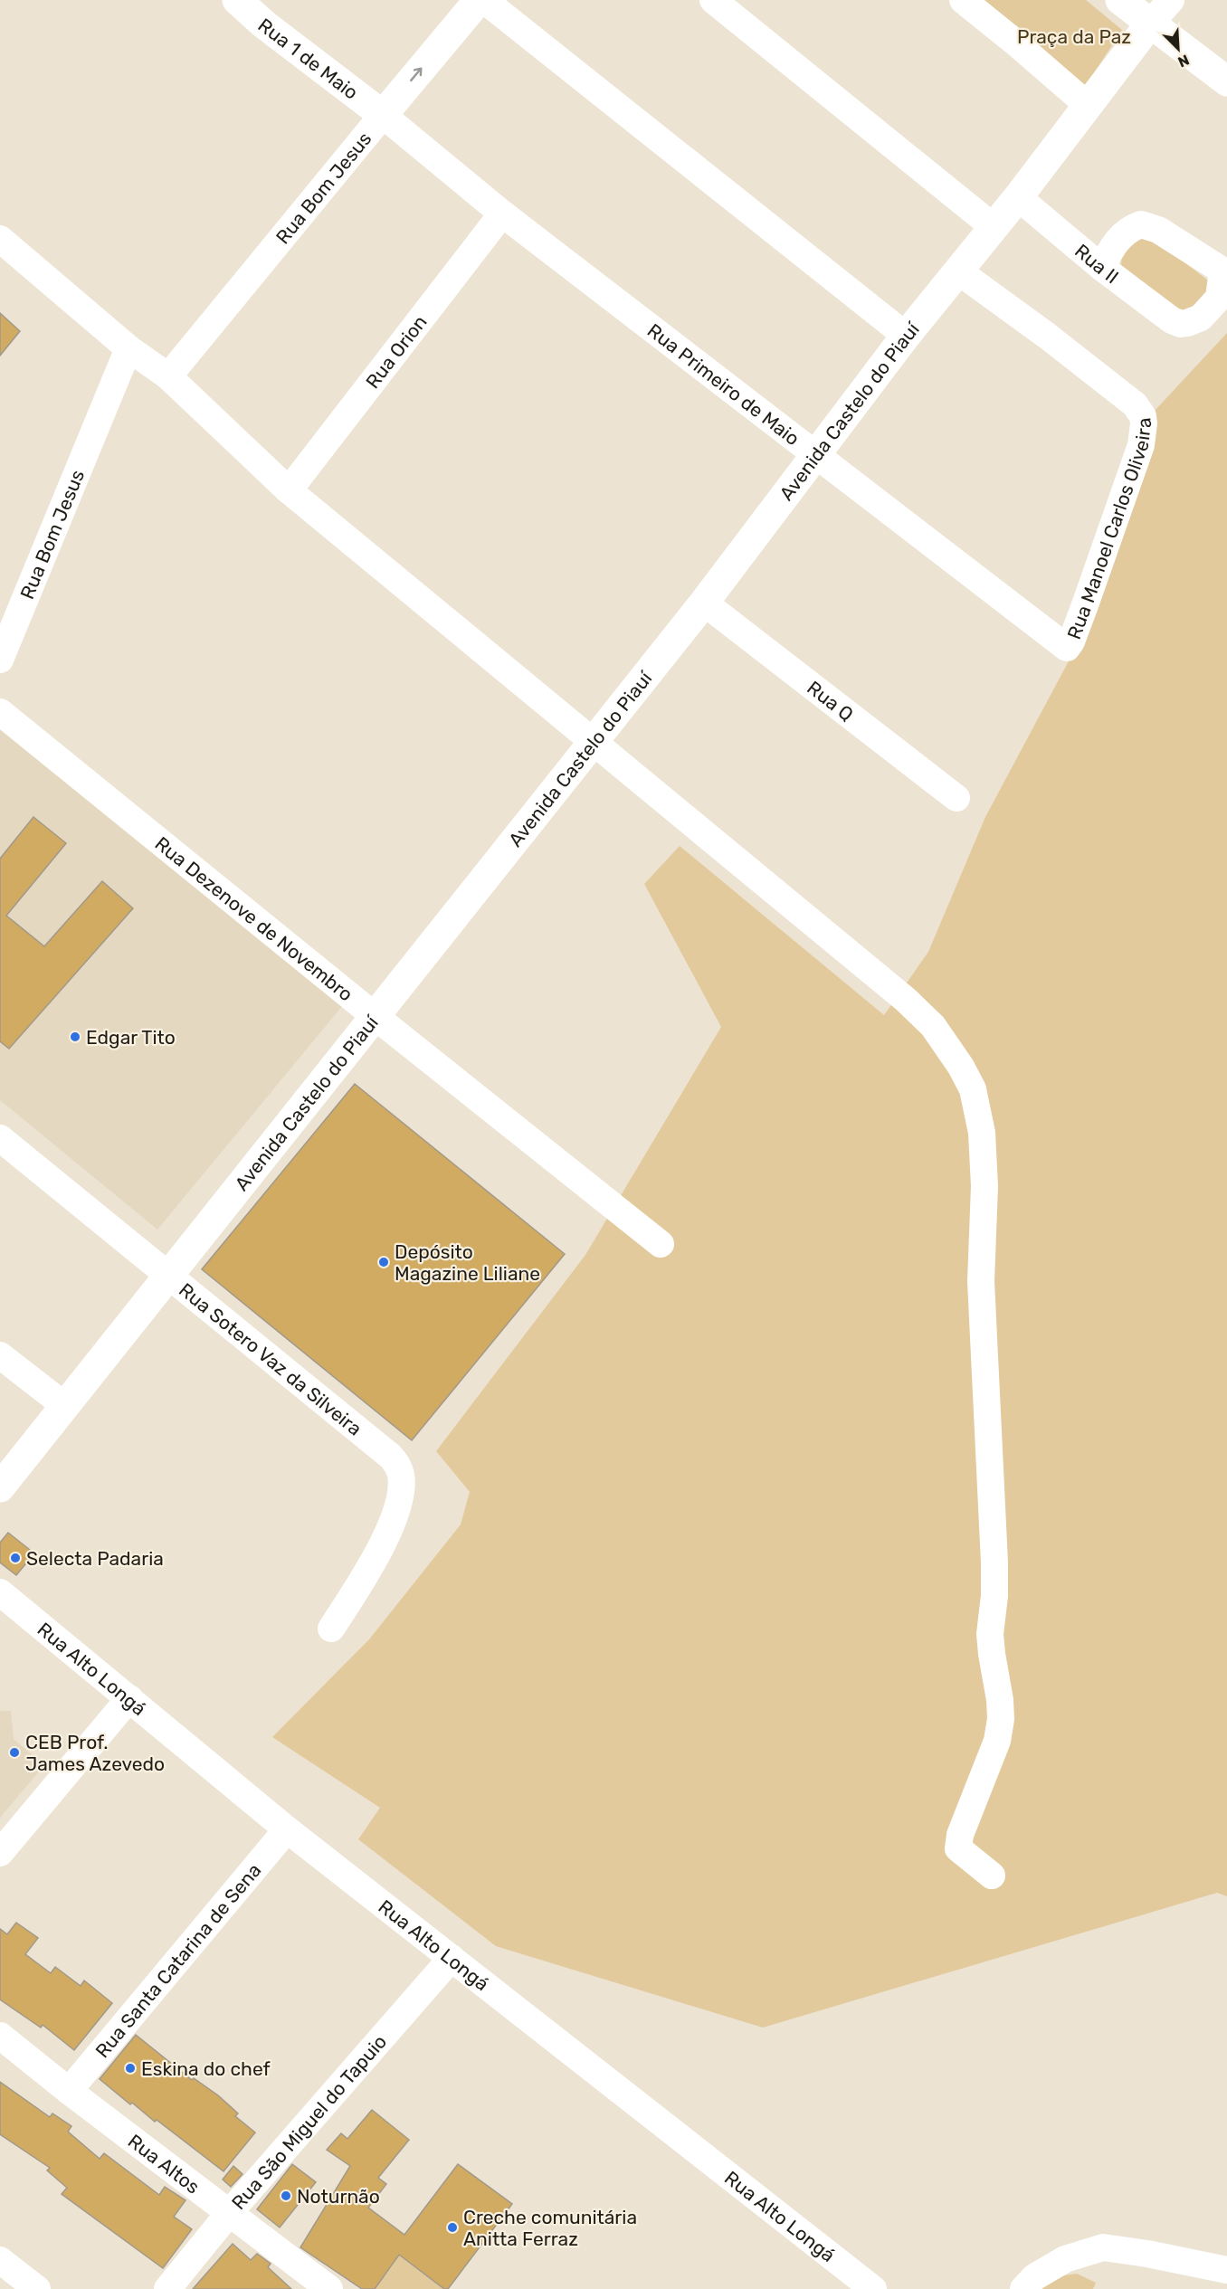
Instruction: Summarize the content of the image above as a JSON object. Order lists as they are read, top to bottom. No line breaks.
{"streets":{"main road":["Rua 1 de Maio","Rua Bom Jesus","Avenida Castelo do Piauí"],"street":["Rua II","Rua Orion","Rua Primeiro de Maio","Rua Manoel Carlos Oliveira","Rua Q","Rua Dezenove de Novembro","Rua Sotero Vaz da Silveira","Rua Alto Longá","Rua Santa Catarina de Sena","Rua São Miguel do Tapuio","Rua Altos"]},"crossings":[["Rua 1 de Maio","Rua Bom Jesus"],["Rua 1 de Maio","Rua Primeiro de Maio"],["Rua Bom Jesus","Rua Primeiro de Maio"],["Rua II","Avenida Castelo do Piauí"],["Rua Orion","Rua Primeiro de Maio"],["Rua Primeiro de Maio","Avenida Castelo do Piauí"],["Rua Primeiro de Maio","Rua Manoel Carlos Oliveira"],["Avenida Castelo do Piauí","Rua Manoel Carlos Oliveira"],["Avenida Castelo do Piauí","Rua Q"],["Avenida Castelo do Piauí","Rua Dezenove de Novembro"],["Avenida Castelo do Piauí","Rua Sotero Vaz da Silveira"],["Rua Alto Longá","Rua Santa Catarina de Sena"],["Rua Alto Longá","Rua São Miguel do Tapuio"],["Rua Santa Catarina de Sena","Rua Altos"],["Rua São Miguel do Tapuio","Rua Altos"]],"parks":["Praça da Paz"],"places":["Edgar Tito","Depósito Magazine Liliane","Selecta Padaria","CEB Prof. James Azevedo","Eskina do chef","Noturnão","Creche comunitária Anitta Ferraz"],"north":"bottom right"}
